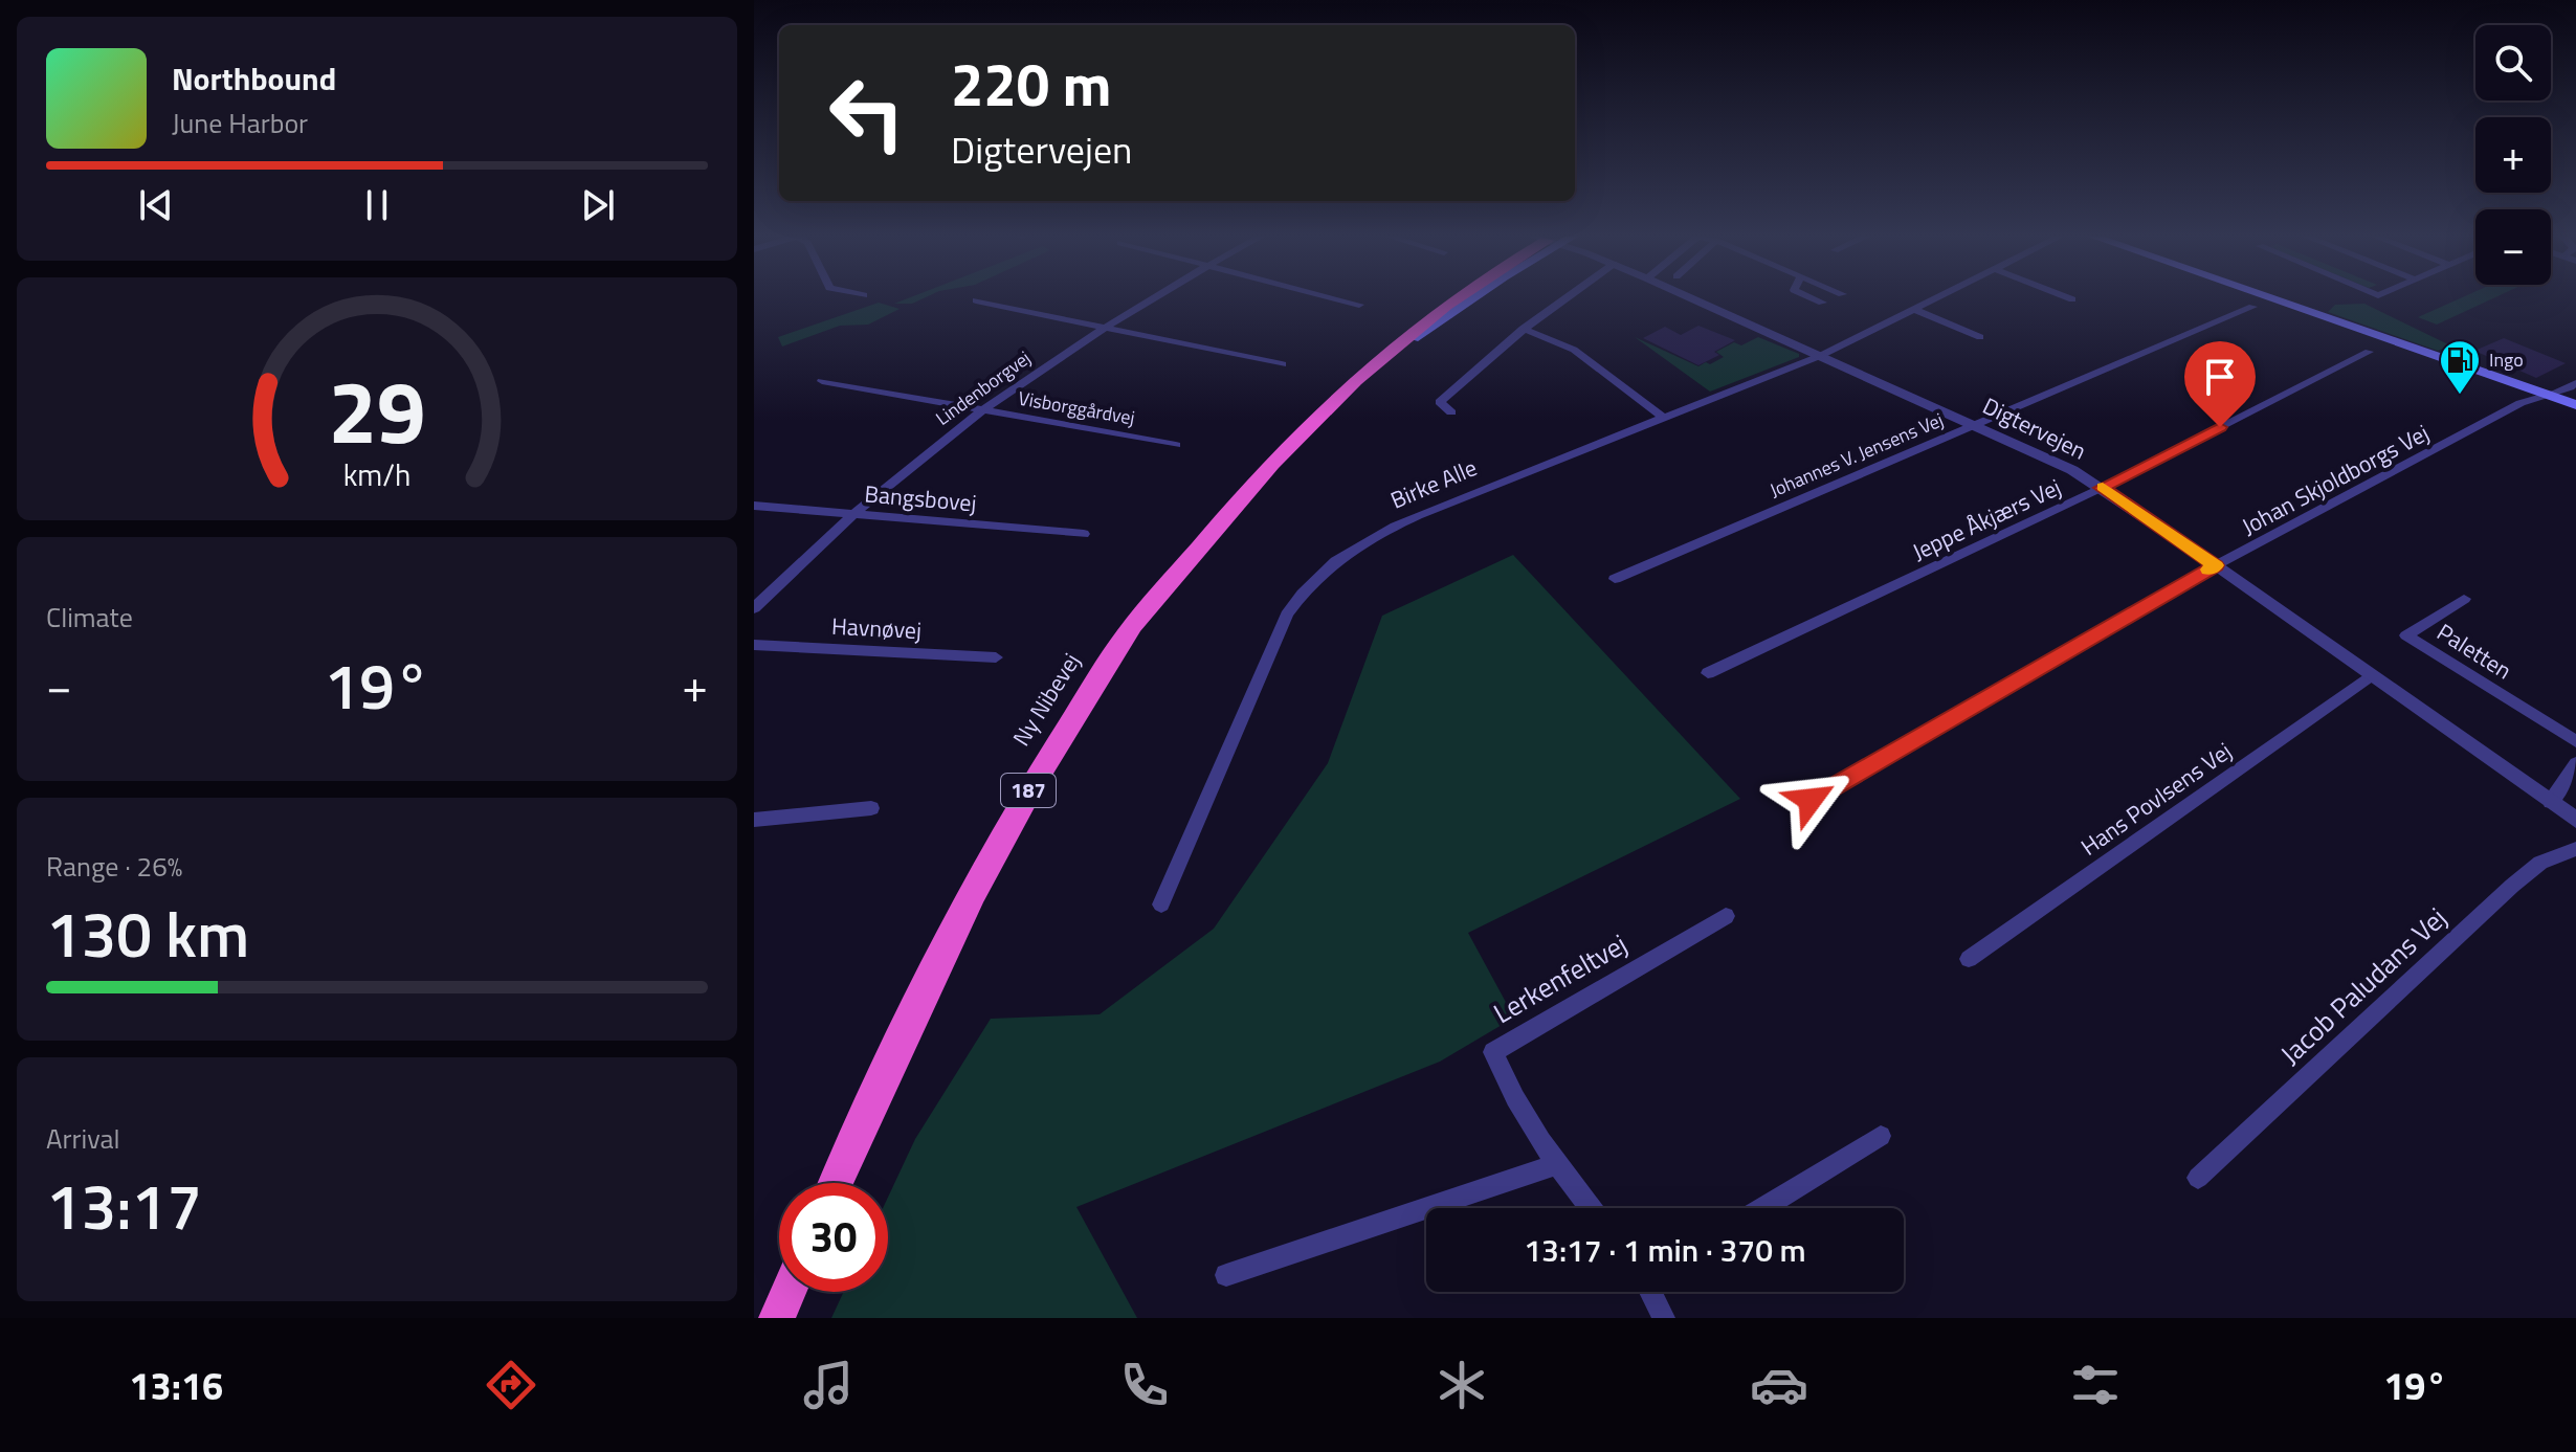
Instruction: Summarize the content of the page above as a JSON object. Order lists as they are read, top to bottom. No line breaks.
{"streets":{"highway":["Ny Nibevej","187"],"street":["Lindenborgvej","Visborggårdvej","Digtervejen","Johannes V. Jensens Vej","Johan Skjoldborgs Vej","Birke Alle","Bangsbovej","Jeppe Åkjærs Vej","Havnøvej","Paletten","Hans Povlsens Vej","Lerkenfeltvej","Jacob Paludans Vej"]},"crossings":[["Lindenborgvej","Visborggårdvej"],["Lindenborgvej","Bangsbovej"],["Digtervejen","Johannes V. Jensens Vej"],["Digtervejen","Johan Skjoldborgs Vej"],["Digtervejen","Birke Alle"],["Digtervejen","Jeppe Åkjærs Vej"],["Digtervejen","Hans Povlsens Vej"]],"places":{"fuel station":["Ingo"]},"page":{"map_buttons":["+","−"],"turn":["220 m","Digtervejen"],"song":["Northbound","June Harbor"],"tile":["Climate",["Range · 26%","130 km"],["Arrival","13:17"]],"heat":["−","19°","+"],"limit":"30","trip":"13:17 · 1 min · 370 m","tabs":["13:16","19°"],"gauge":["29","km/h"]}}
